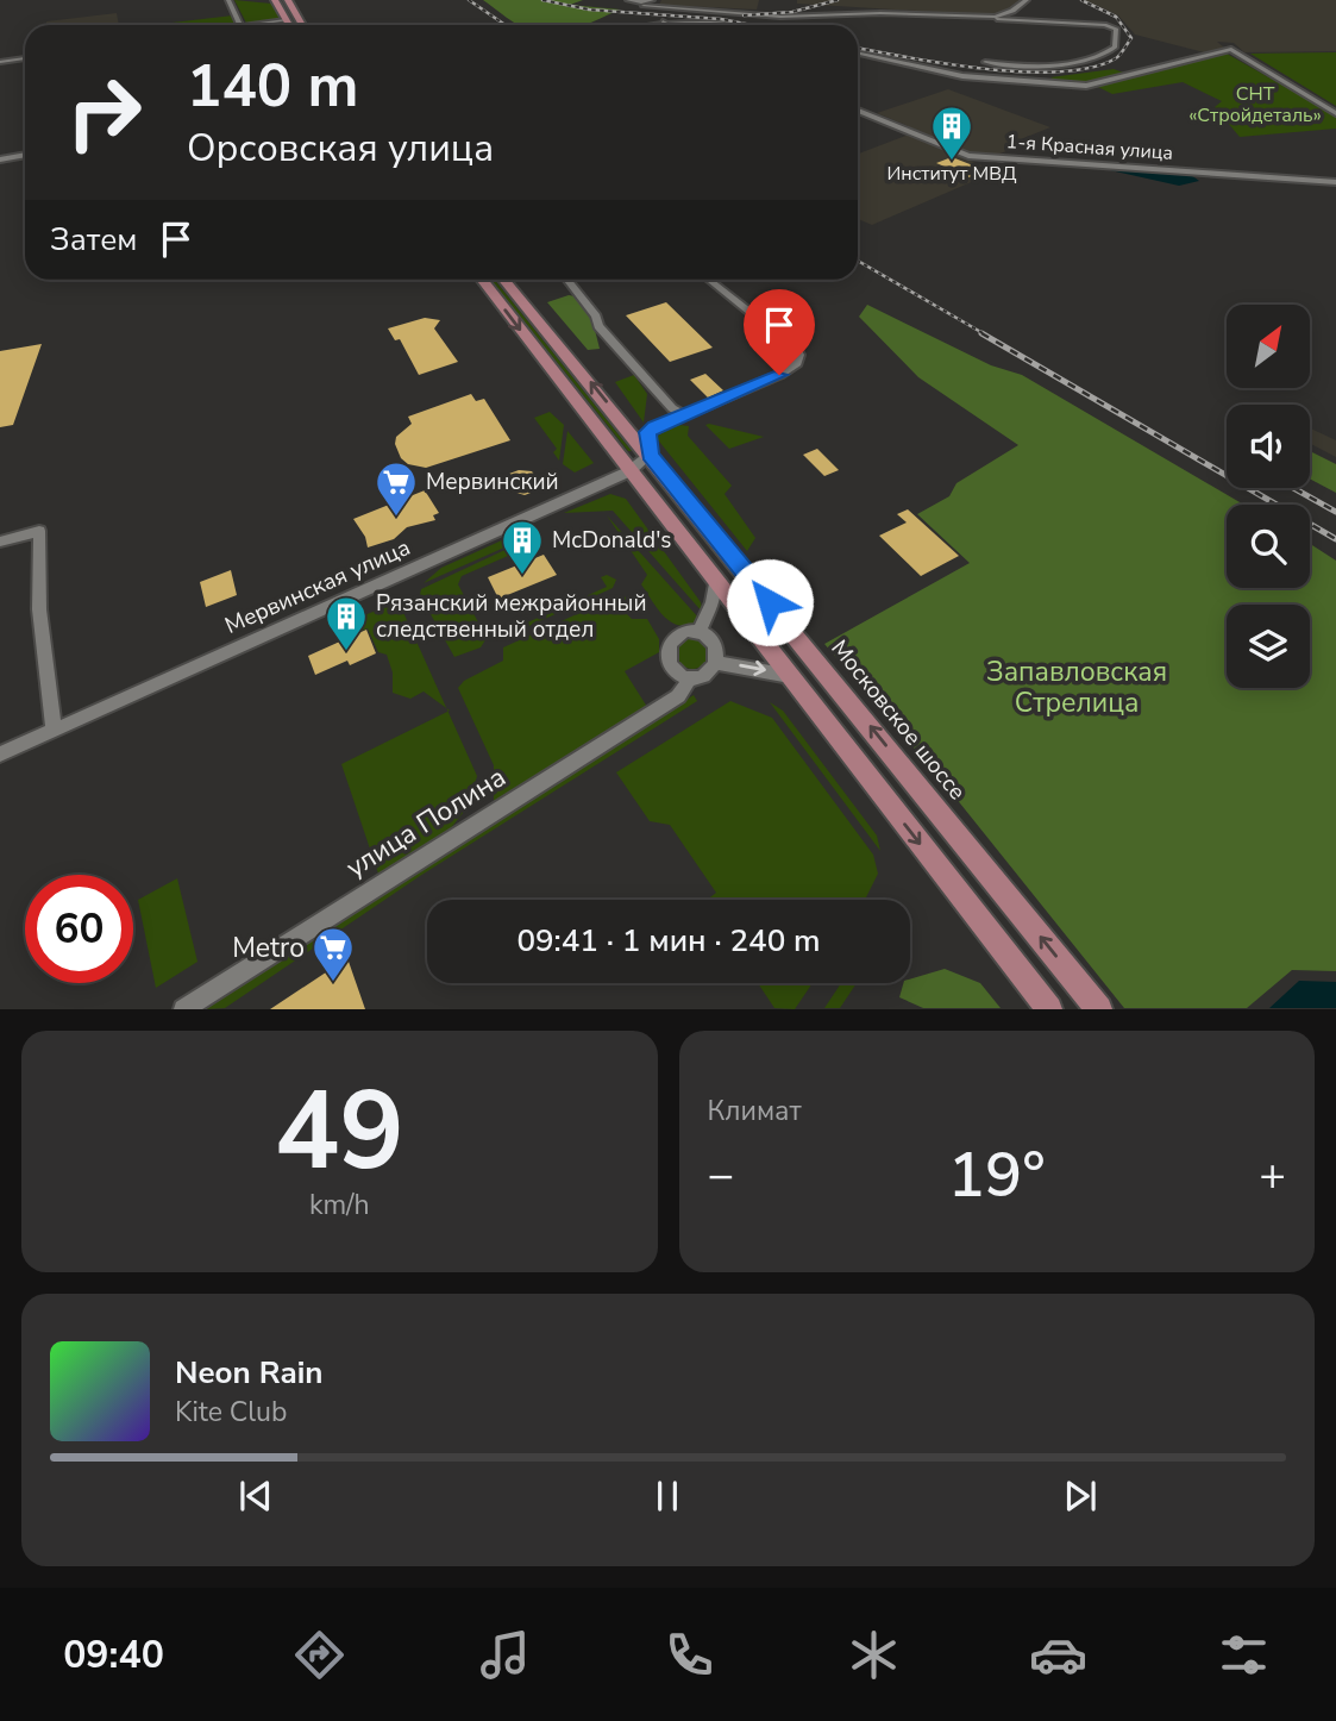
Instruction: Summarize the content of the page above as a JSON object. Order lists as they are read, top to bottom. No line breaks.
{"streets":{"main road":["Московское шоссе"],"street":["1-я Красная улица","Мервинская улица","улица Полина"]},"crossings":[["Мервинская улица","Московское шоссе"]],"parks":["СНТ «Стройдеталь»","Запавловская Стрелица"],"places":{"building":["Институт МВД","McDonald's","Рязанский межрайонный следственный отдел"],"supermarket":["Мервинский","Metro"]},"north":"top right","page":{"turn":["140 m","Орсовская улица"],"then":"Затем","limit":"60","trip":"09:41 · 1 мин · 240 m","tile":[["49","km/h"],"Климат"],"heat":["−","19°","+"],"song":["Neon Rain","Kite Club"],"tabs":"09:40"}}
